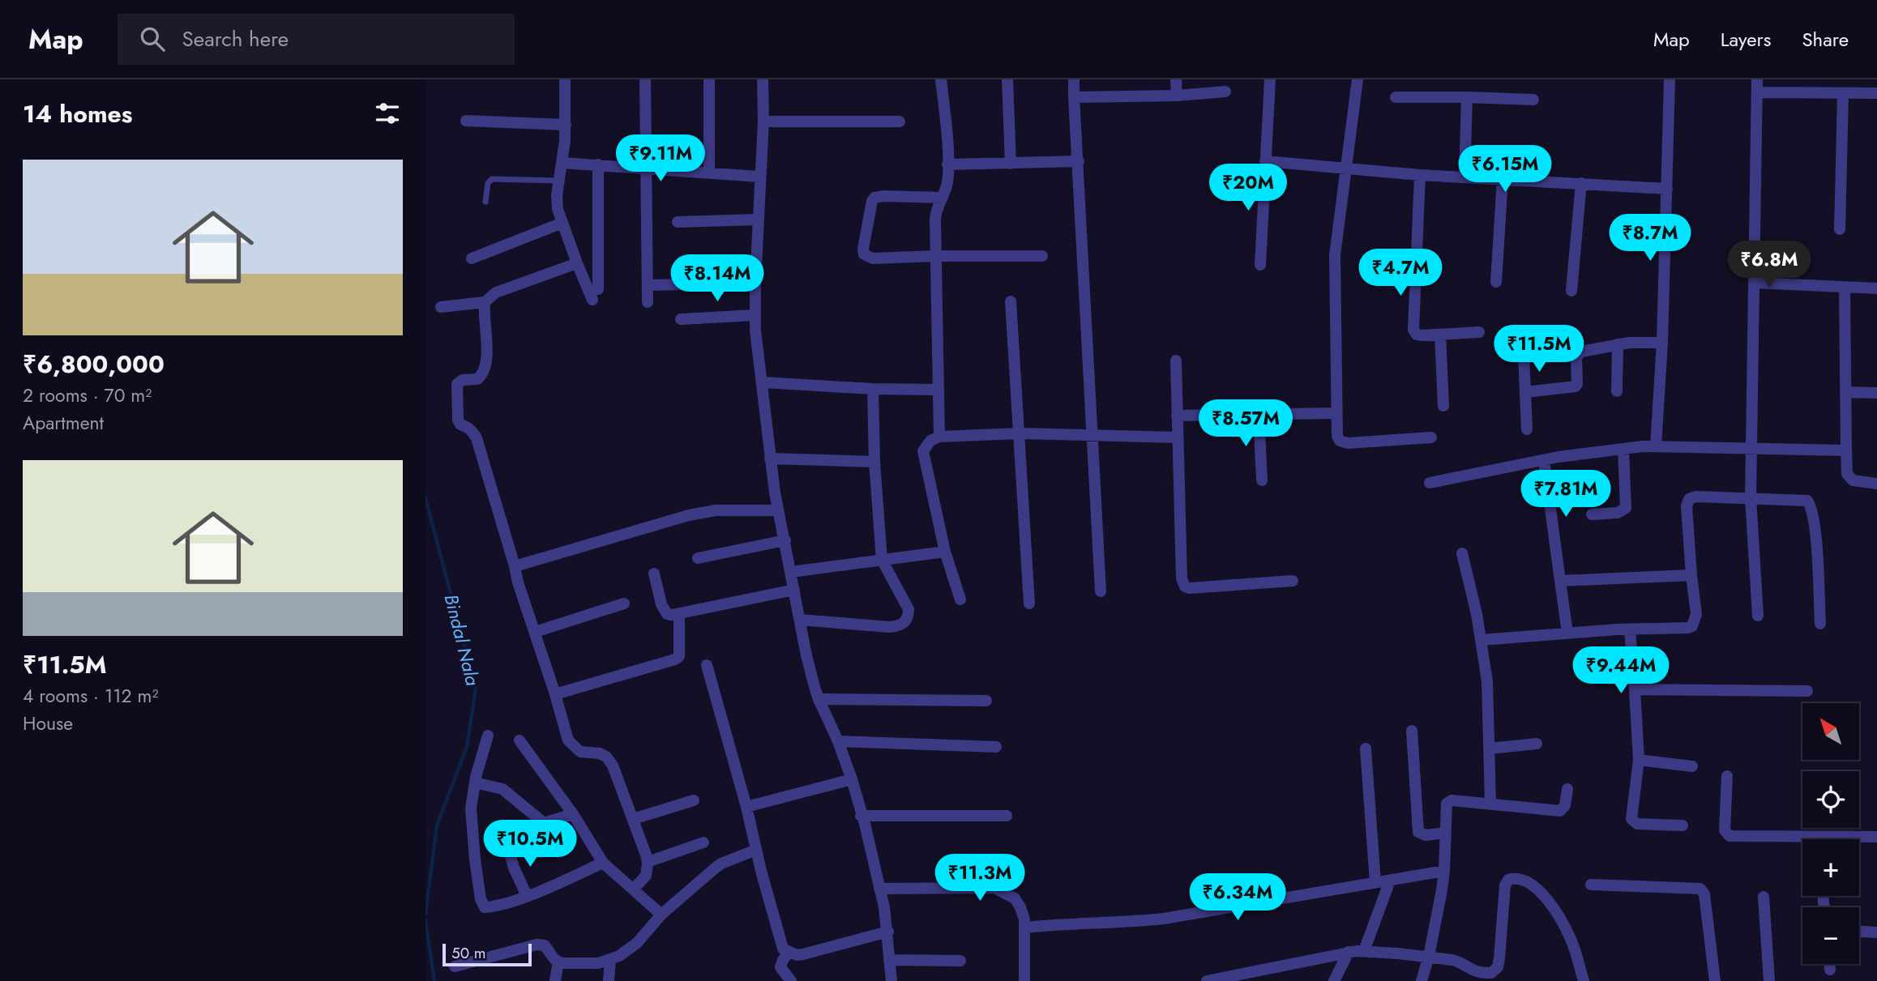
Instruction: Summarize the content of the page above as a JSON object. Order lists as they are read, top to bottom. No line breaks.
{"water":["Bindal Nala"],"scale_bar":"50 m","north":"top left","page":{"header":"Map","search":"Search here","nav":["Map","Layers","Share"],"heading":"14 homes","price":["₹9.11M","₹6.15M","₹20M","₹8.7M","₹6.8M","₹4.7M","₹8.14M","₹11.5M","₹8.57M","₹7.81M","₹9.44M","₹10.5M","₹11.3M","₹6.34M"],"list":[{"name":"₹6,800,000","note":"2 rooms · 70 m² · Apartment"},{"name":"₹11.5M","note":"4 rooms · 112 m² · House"}],"map_buttons":["+","−"],"scale":"50 m"}}
